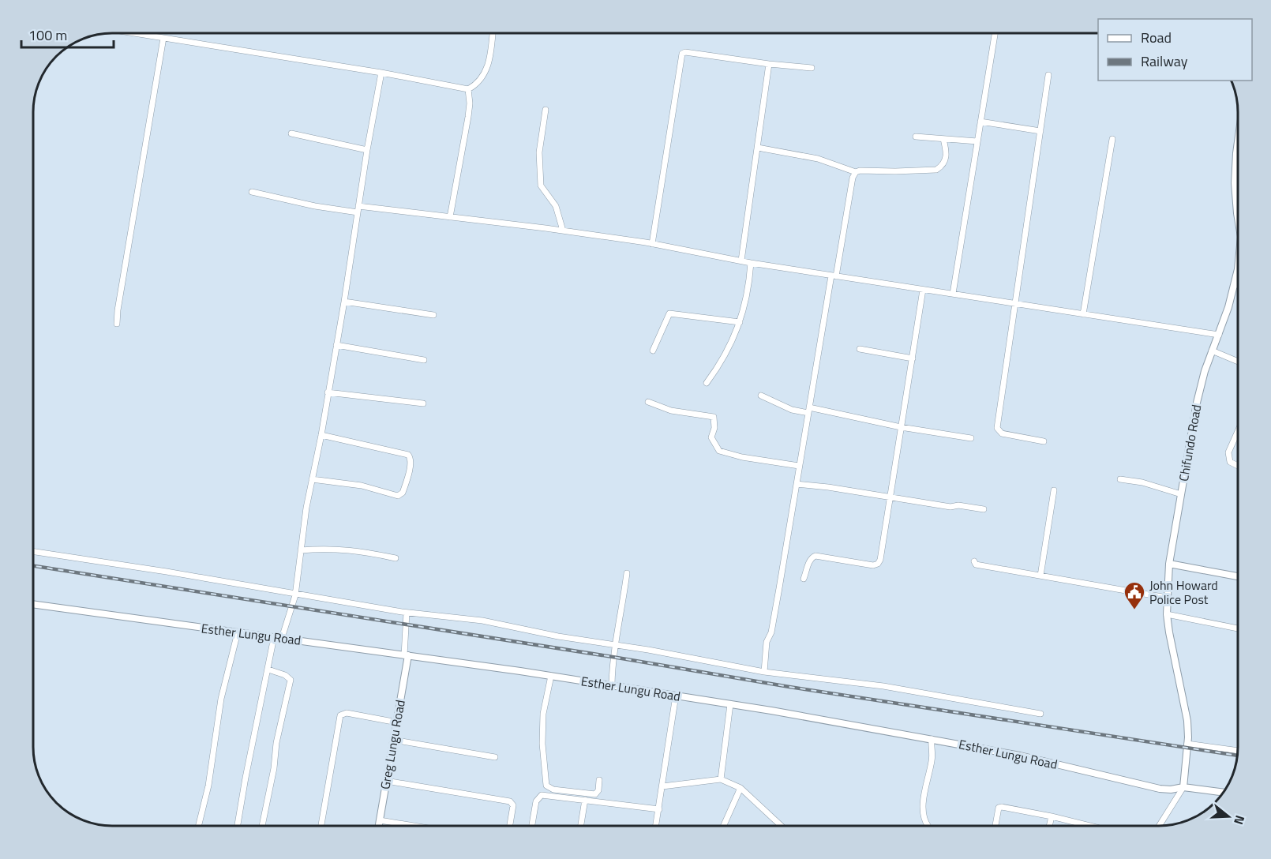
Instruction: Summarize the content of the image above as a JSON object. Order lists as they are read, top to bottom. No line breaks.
{"streets":{"street":["Chifundo Road","Esther Lungu Road","Greg Lungu Road"]},"crossings":[["Chifundo Road","Esther Lungu Road"],["Esther Lungu Road","Greg Lungu Road"]],"places":{"public building":["John Howard Police Post"]},"legend":["Road","Railway"],"scale_bar":"100 m","north":"right"}
